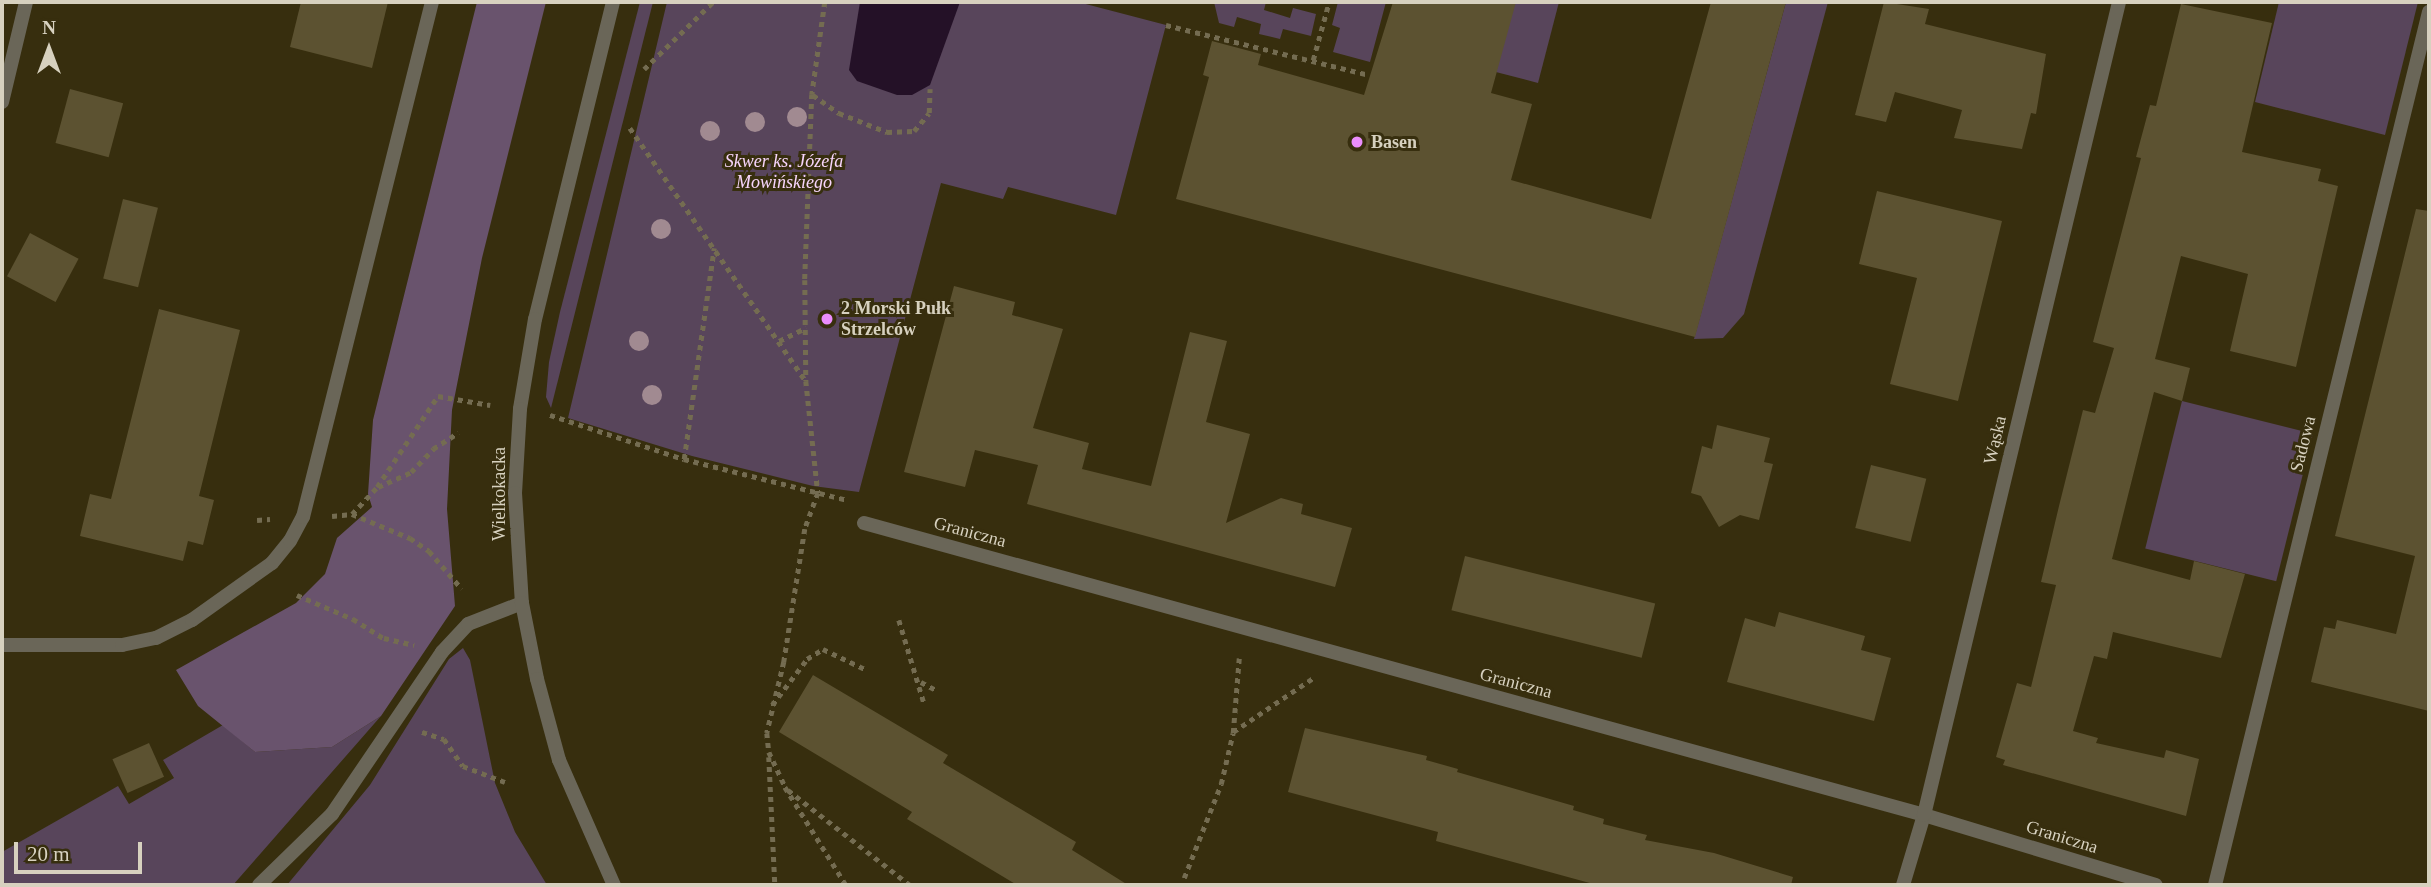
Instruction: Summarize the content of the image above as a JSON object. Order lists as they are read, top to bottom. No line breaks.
{"streets":{"street":["Wąska","Sadowa","Wielkokacka","Graniczna"]},"crossings":[["Wąska","Graniczna"]],"parks":["Skwer ks. Józefa Mowińskiego"],"places":["Basen","2 Morski Pułk Strzelców"],"scale_bar":"20 m","north":"top"}
